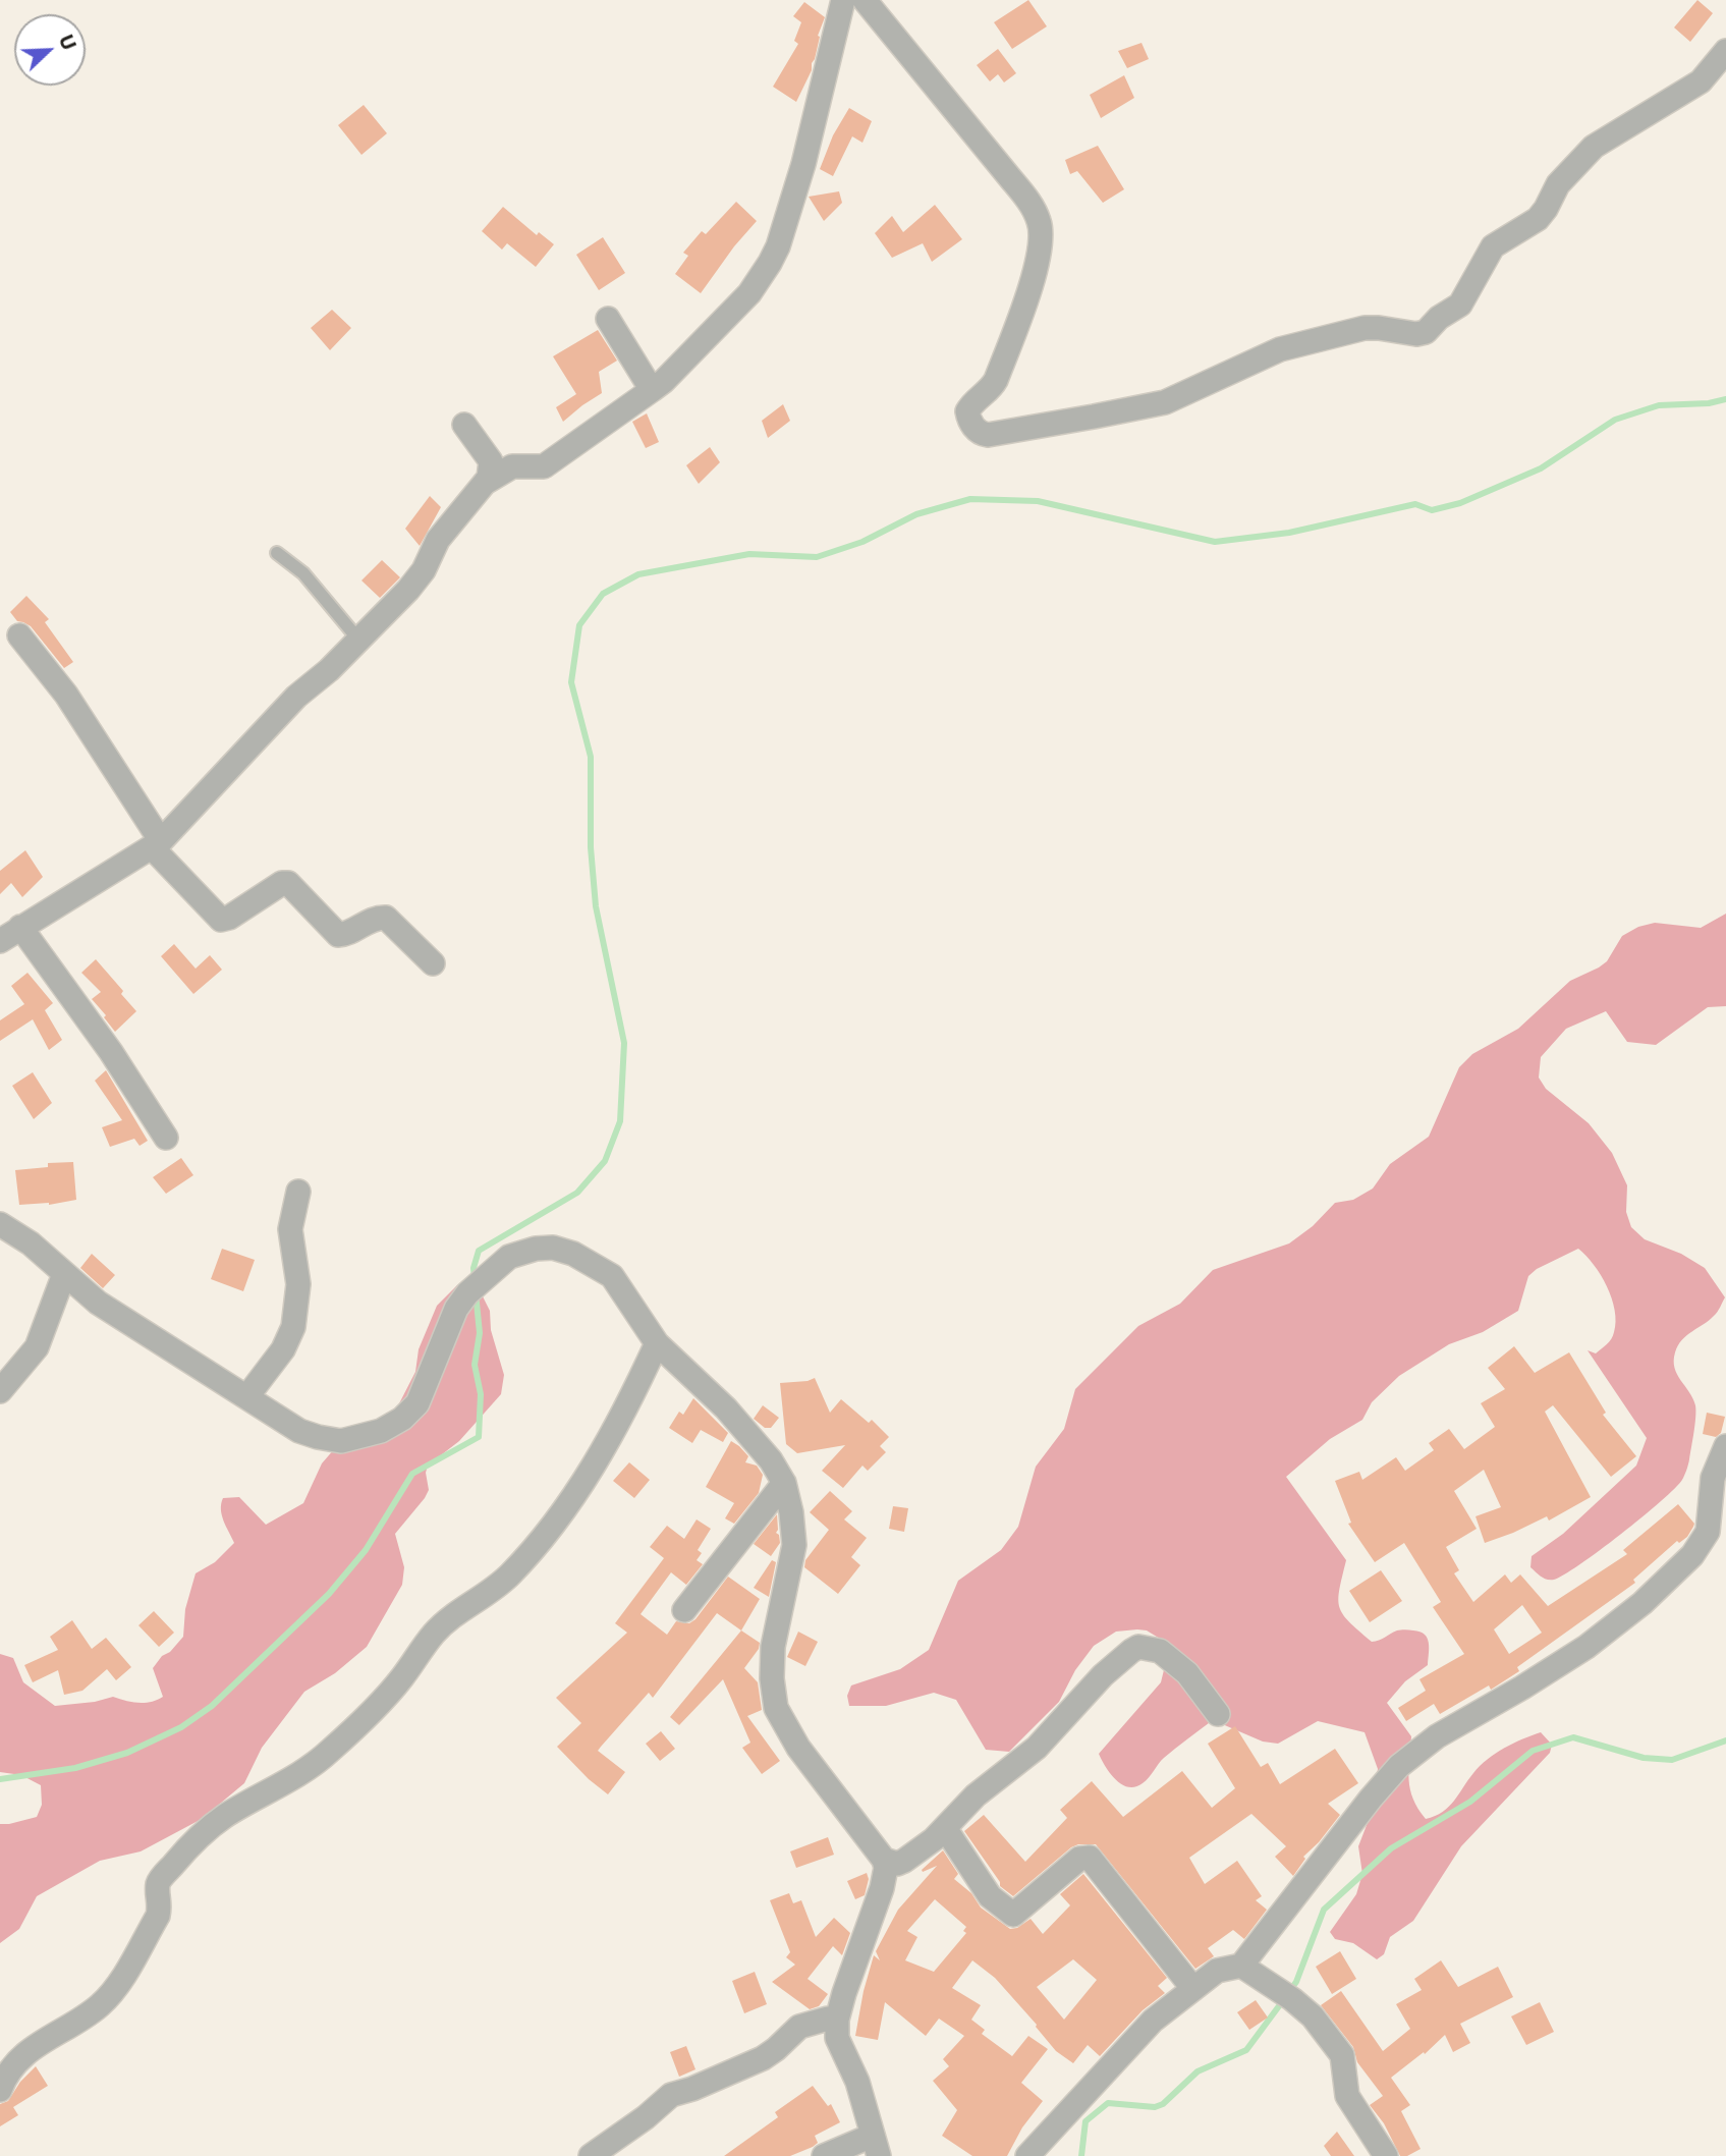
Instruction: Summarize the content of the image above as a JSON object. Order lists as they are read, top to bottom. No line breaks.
{"north":"top right"}
